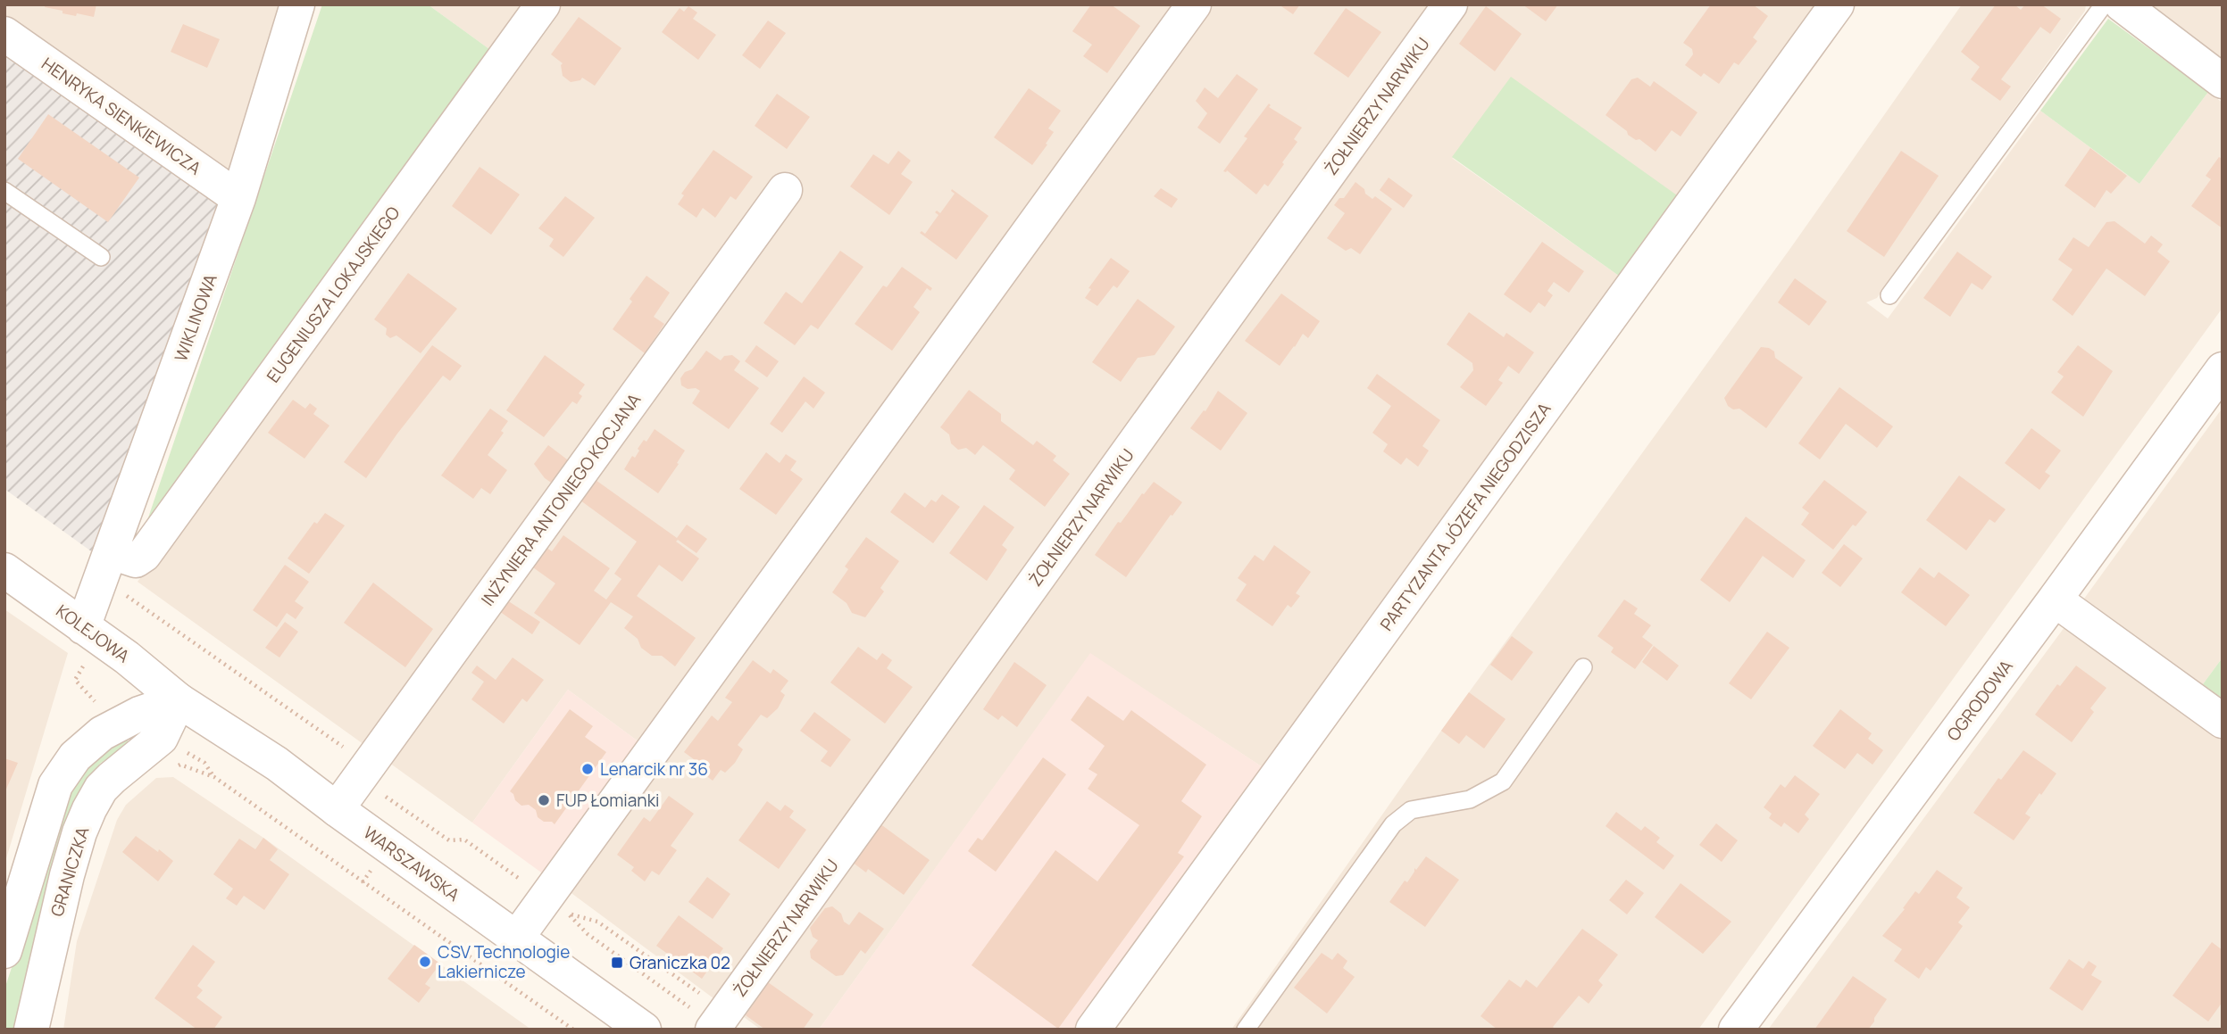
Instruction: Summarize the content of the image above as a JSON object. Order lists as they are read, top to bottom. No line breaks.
{"streets":{"street":["ŻOŁNIERZY NARWIKU","HENRYKA SIENKIEWICZA","EUGENIUSZA LOKAJSKIEGO","WIKLINOWA","INŻYNIERA ANTONIEGO KOCJANA","PARTYZANTA JÓZEFA NIEGODZISZA","KOLEJOWA","OGRODOWA","WARSZAWSKA","GRANICZKA"]},"crossings":[["HENRYKA SIENKIEWICZA","WIKLINOWA"],["EUGENIUSZA LOKAJSKIEGO","WIKLINOWA"],["WIKLINOWA","KOLEJOWA"],["INŻYNIERA ANTONIEGO KOCJANA","WARSZAWSKA"],["KOLEJOWA","WARSZAWSKA"],["KOLEJOWA","GRANICZKA"],["WARSZAWSKA","GRANICZKA"]],"places":{"other":["Lenarcik nr 36","FUP Łomianki","CSV Technologie Lakiernicze"],"transit":["Graniczka 02"]}}
